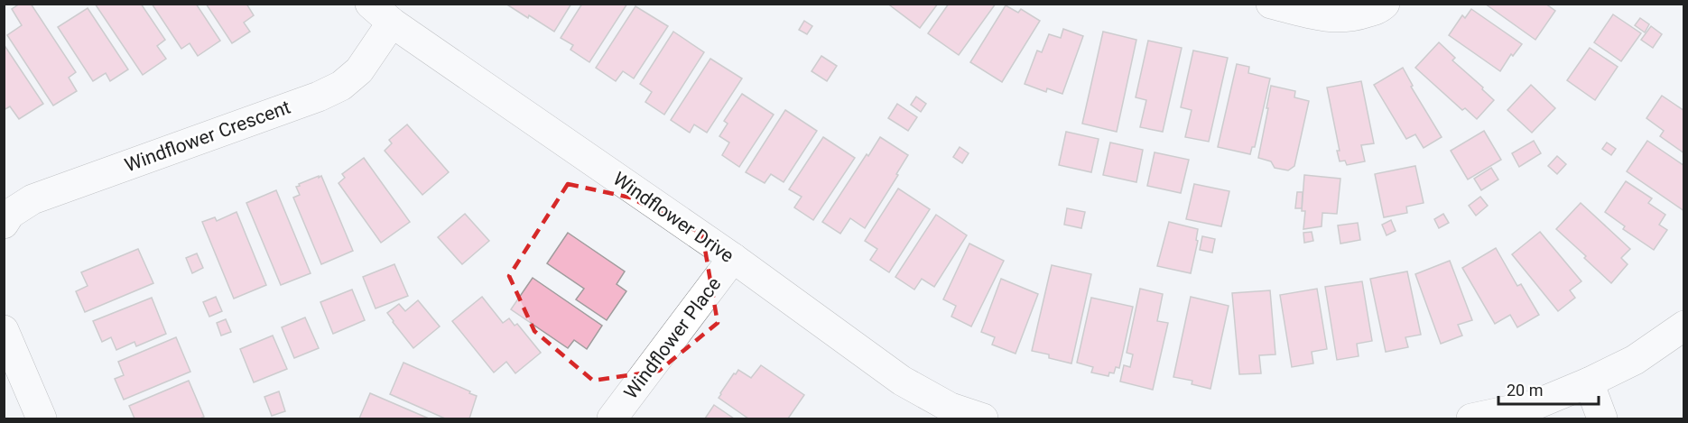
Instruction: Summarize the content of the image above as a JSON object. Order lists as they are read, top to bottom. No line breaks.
{"streets":{"street":["Windflower Crescent","Windflower Drive","Windflower Place"]},"crossings":[["Windflower Crescent","Windflower Drive"],["Windflower Drive","Windflower Place"]],"scale_bar":"20 m"}
